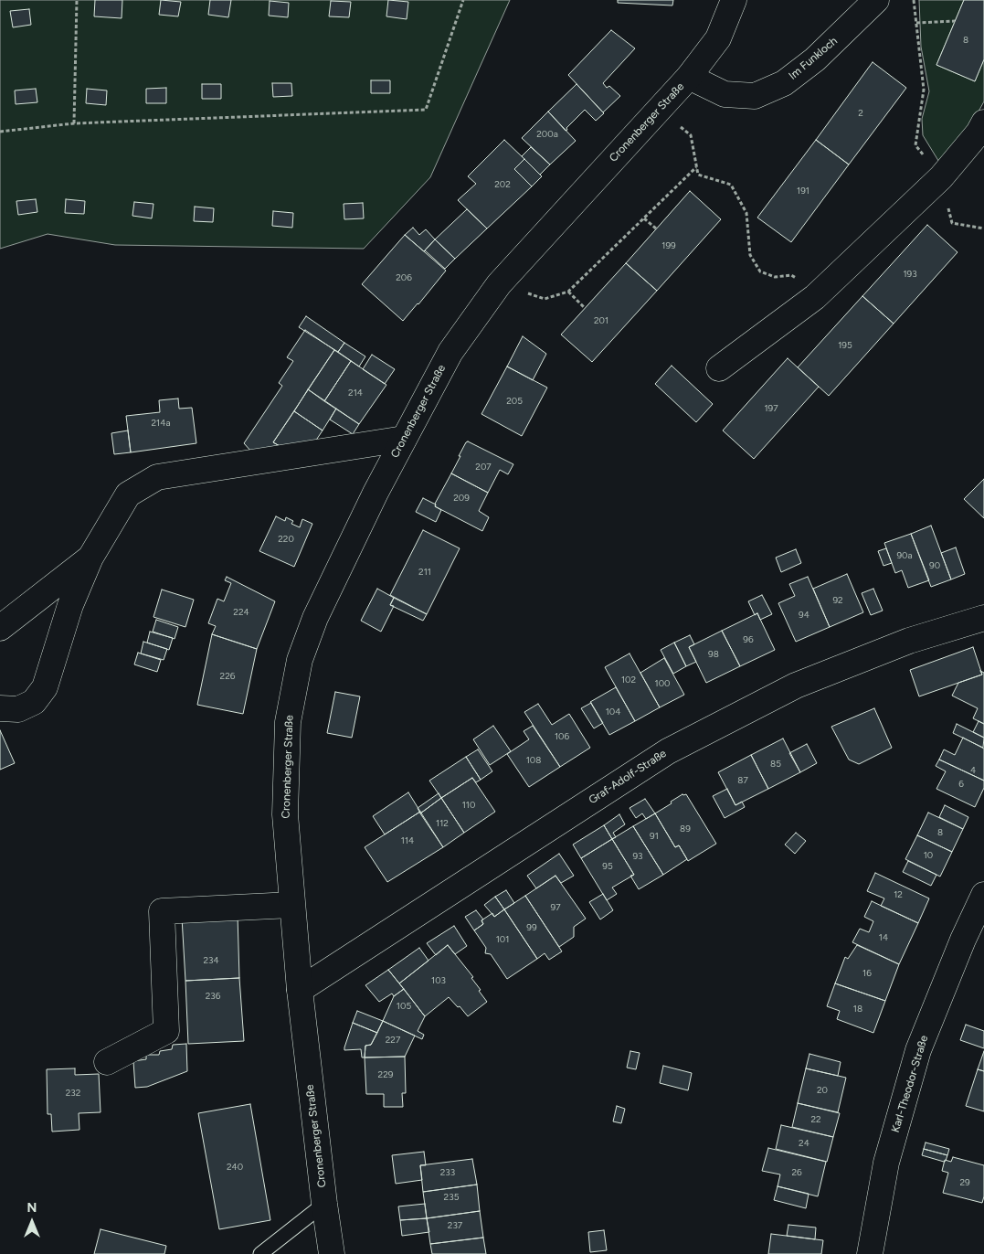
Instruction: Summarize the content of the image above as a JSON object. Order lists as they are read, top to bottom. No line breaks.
{"streets":{"street":["Im Funkloch","Cronenberger Straße","Graf-Adolf-Straße","Karl-Theodor-Straße"]},"crossings":[["Im Funkloch","Cronenberger Straße"],["Cronenberger Straße","Graf-Adolf-Straße"]],"house_numbers":["8","2","200a","202","191","199","193","206","201","195","214","205","197","214a","207","209","220","90a","90","211","92","224","94","96","98","226","102","100","104","106","108","85","4","87","6","110","112","89","8","91","114","10","93","95","12","97","99","14","101","234","16","103","236","105","18","227","229","20","232","22","24","240","233","26","29","235","237"],"north":"top"}
